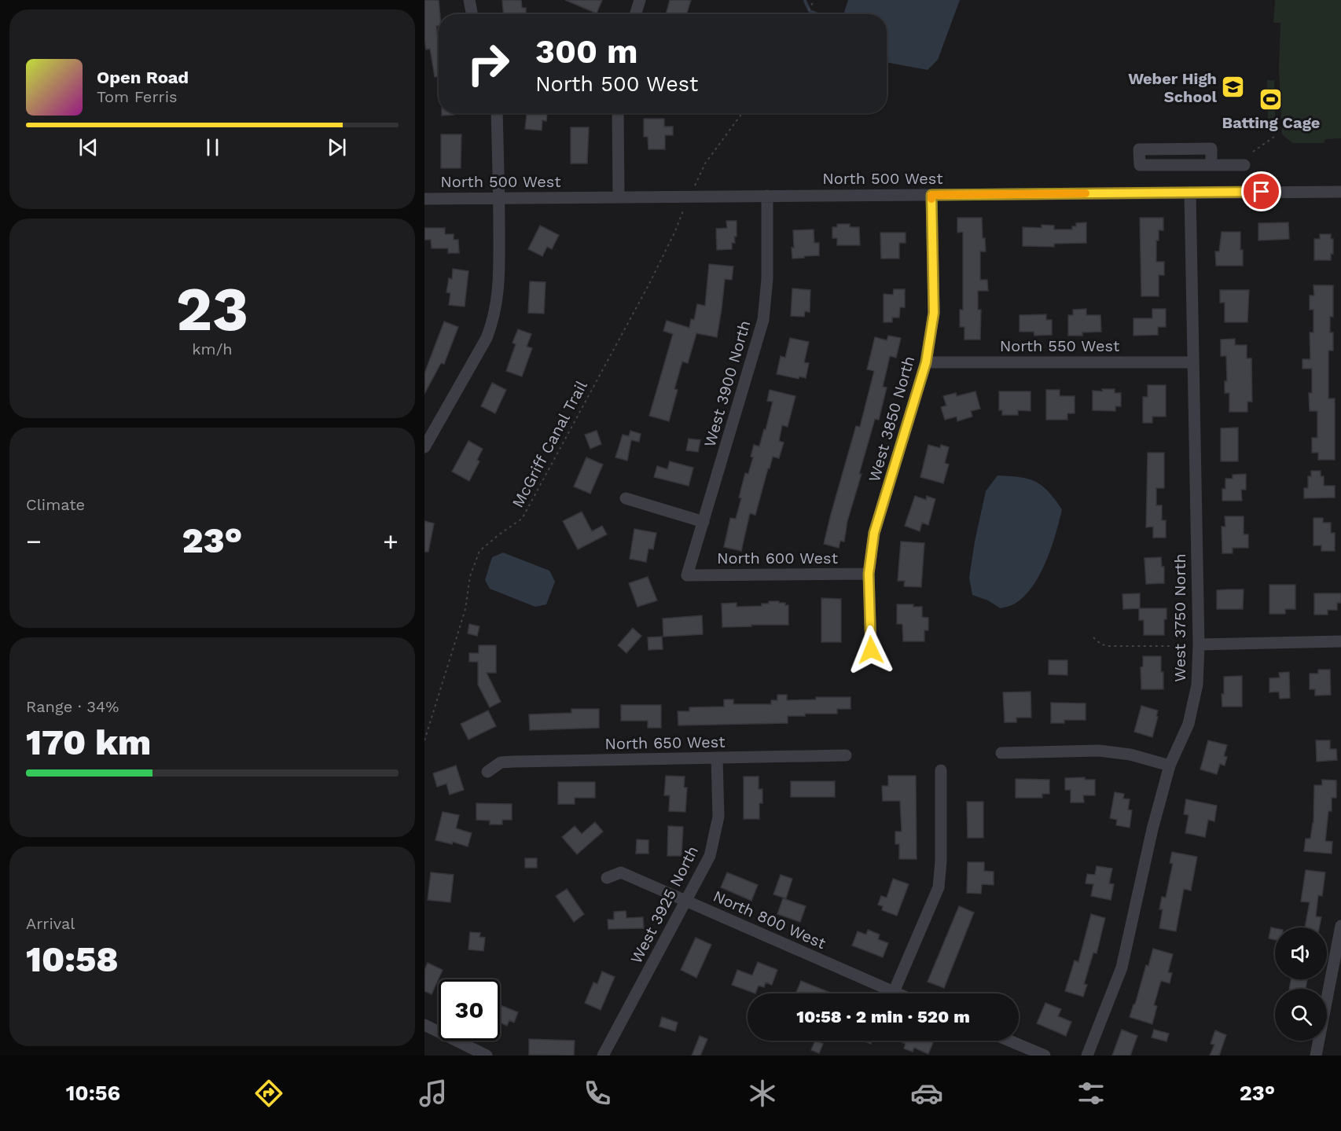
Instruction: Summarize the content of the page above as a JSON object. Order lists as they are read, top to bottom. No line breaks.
{"streets":{"street":["North 500 West","North 550 West","West 3900 North","West 3850 North","North 600 West","West 3750 North","North 650 West","West 3925 North","North 800 West"],"path":["McGriff Canal Trail"]},"crossings":[["North 500 West","West 3900 North"],["North 500 West","West 3850 North"],["North 500 West","West 3750 North"],["North 550 West","West 3850 North"],["North 550 West","West 3750 North"],["West 3900 North","North 600 West"],["West 3850 North","North 600 West"],["North 650 West","West 3925 North"],["West 3925 North","North 800 West"]],"places":{"school or university":["Weber High School"],"sports":["Batting Cage"]},"page":{"turn":["300 m","North 500 West"],"song":["Open Road","Tom Ferris"],"tile":[["23","km/h"],"Climate",["Range · 34%","170 km"],["Arrival","10:58"]],"heat":["−","23°","+"],"limit":"30","trip":"10:58 · 2 min · 520 m","tabs":["10:56","23°"]}}
